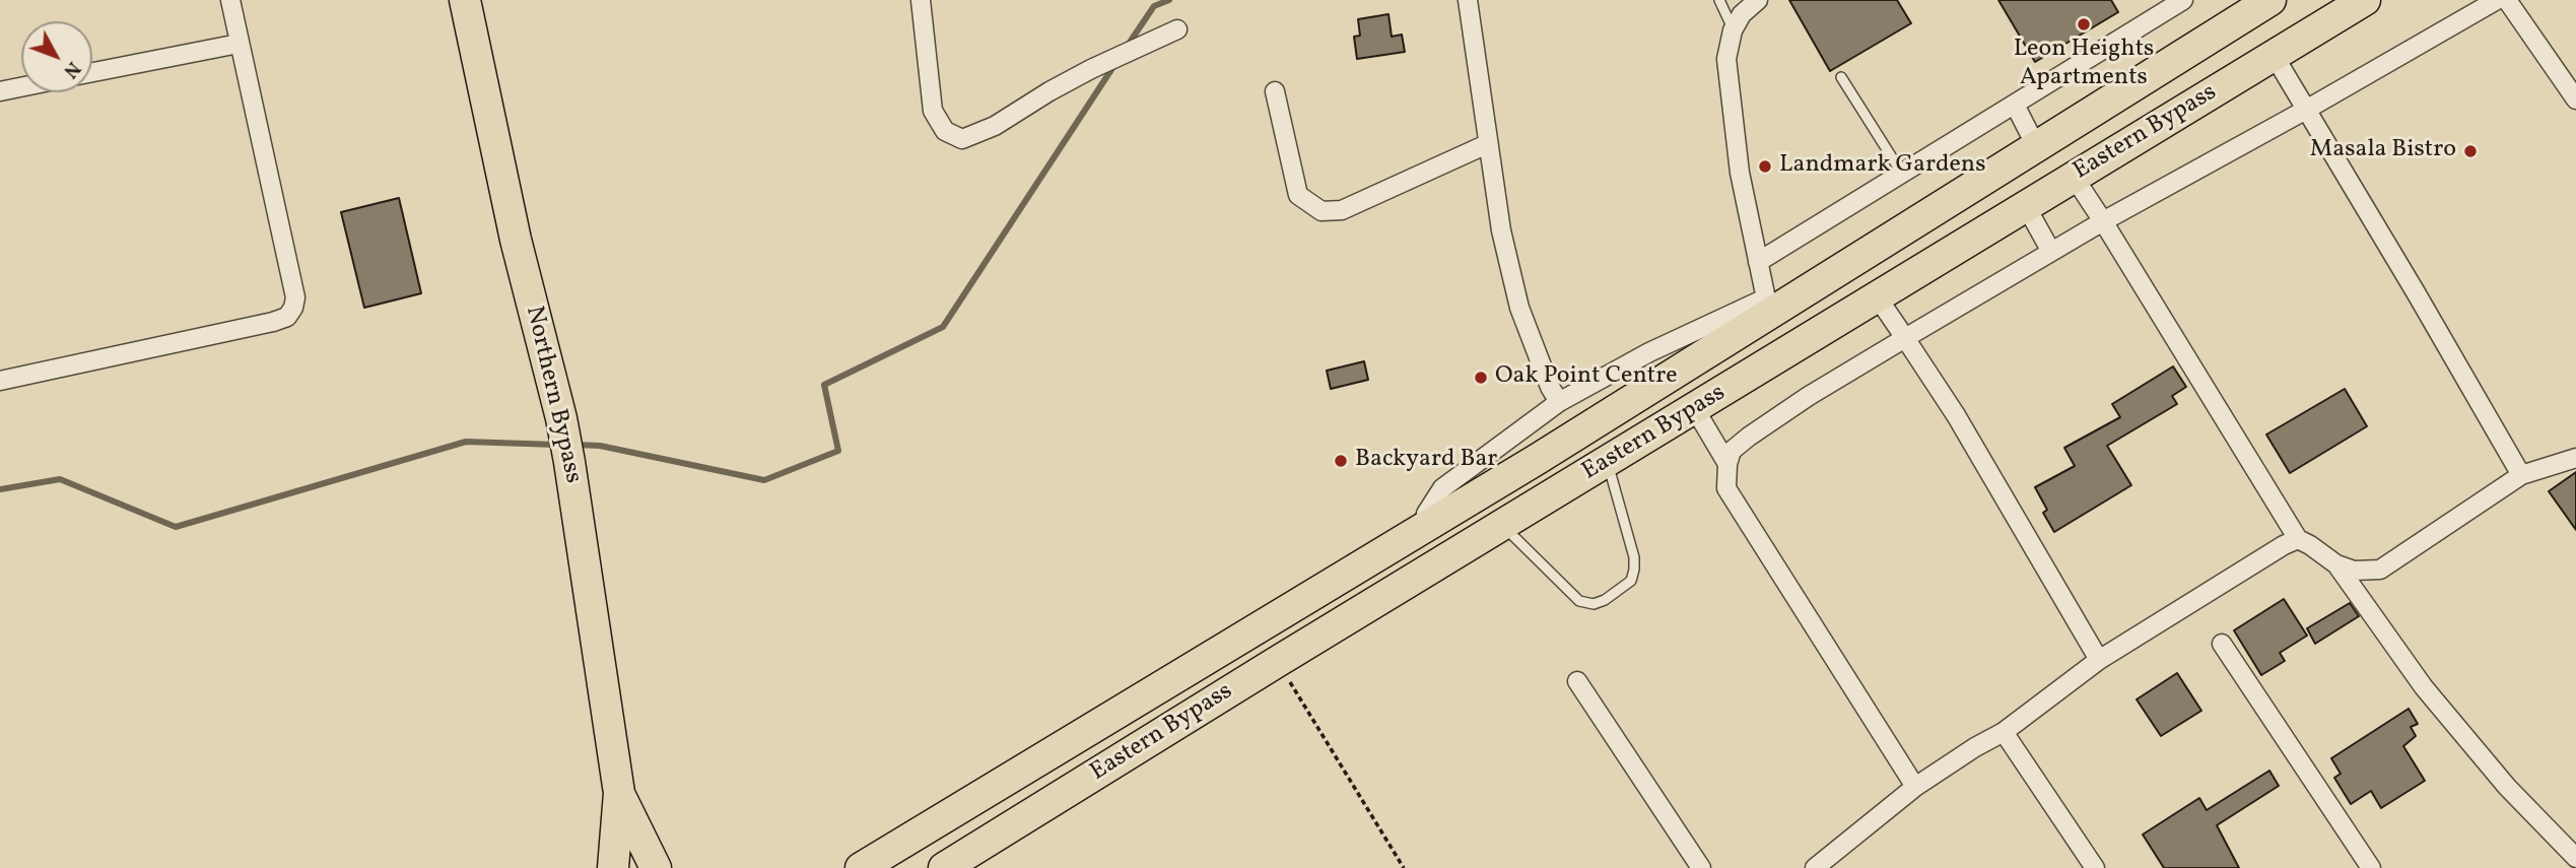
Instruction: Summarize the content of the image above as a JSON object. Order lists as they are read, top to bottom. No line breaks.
{"streets":{"main road":["Eastern Bypass","Northern Bypass"]},"places":["Leon Heights Apartments","Masala Bistro","Landmark Gardens","Oak Point Centre","Backyard Bar"],"north":"bottom right"}
